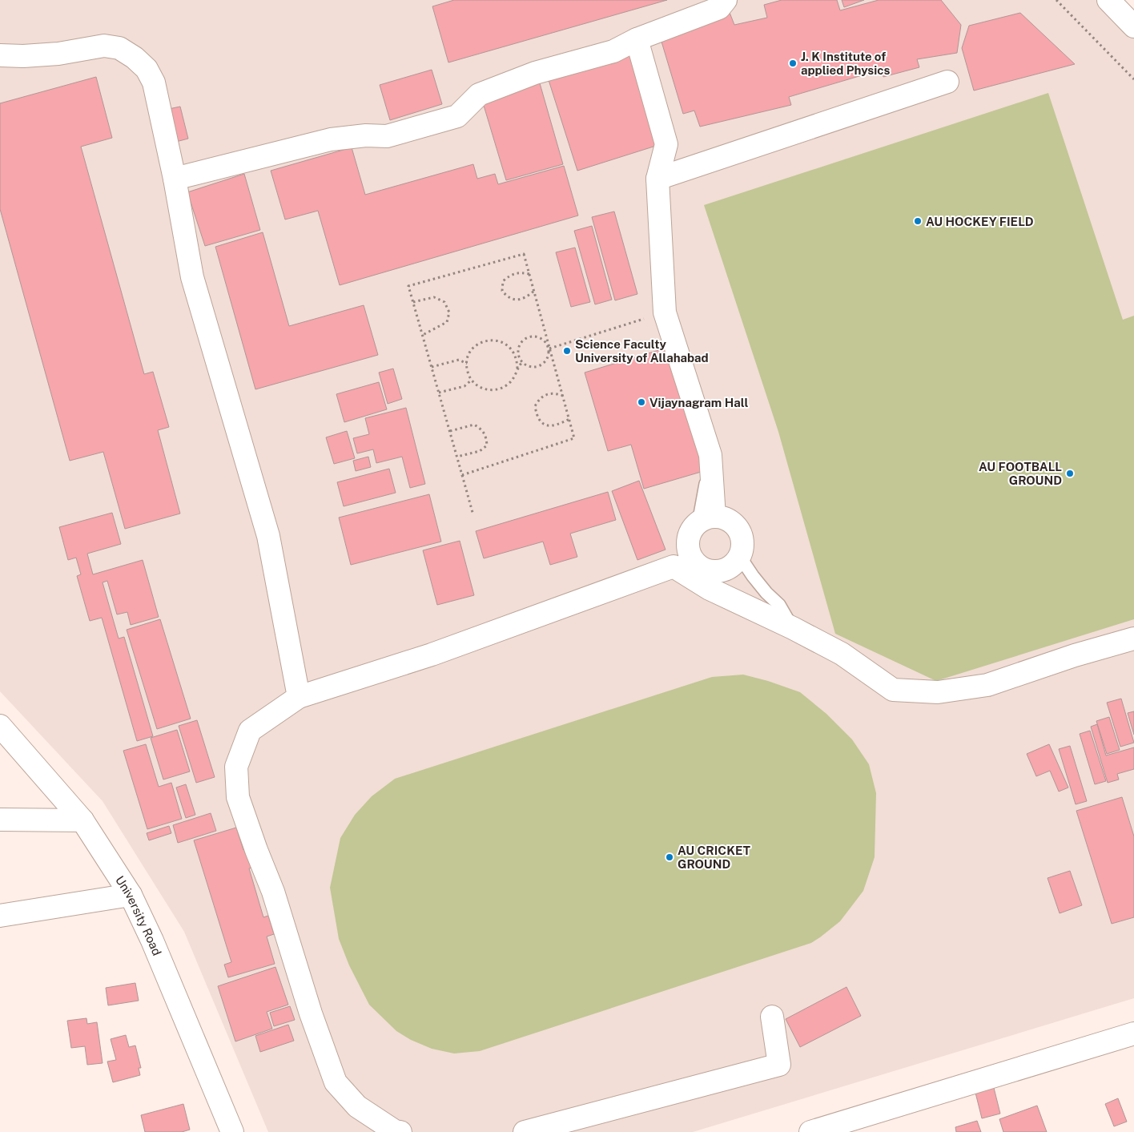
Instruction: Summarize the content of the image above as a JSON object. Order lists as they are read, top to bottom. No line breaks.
{"streets":{"street":["University Road"]},"places":["J. K Institute of applied Physics","AU HOCKEY FIELD","Science Faculty University of Allahabad","Vijaynagram Hall","AU FOOTBALL GROUND","AU CRICKET GROUND"]}
